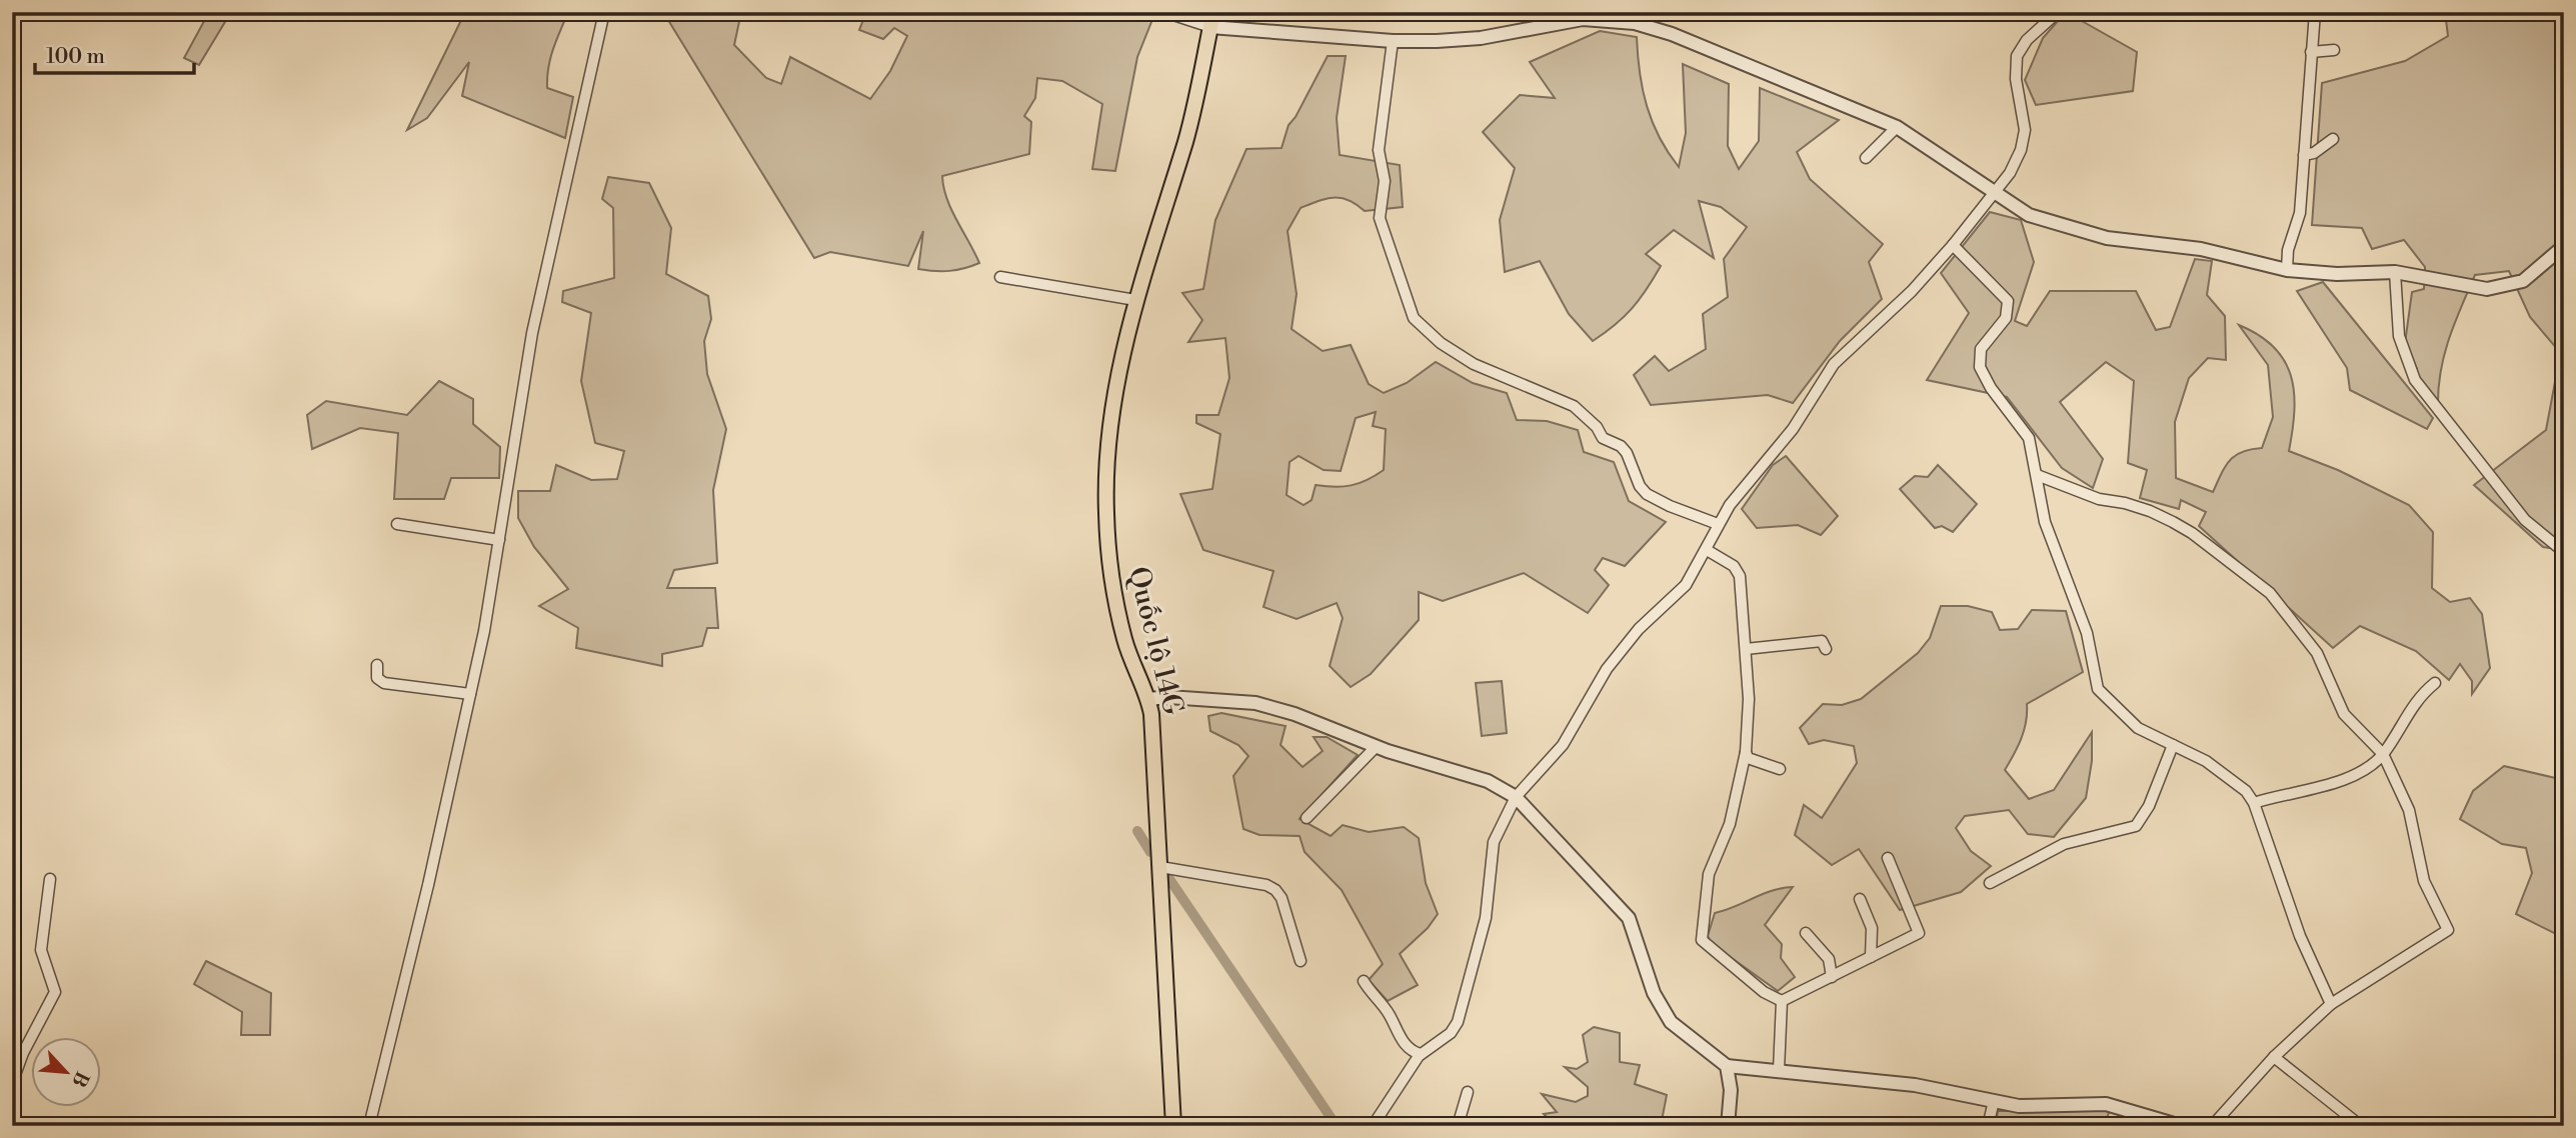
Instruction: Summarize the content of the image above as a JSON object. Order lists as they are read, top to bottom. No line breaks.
{"streets":{"main road":["Quốc lộ 14G"]},"scale_bar":"100 m","north":"bottom right"}
